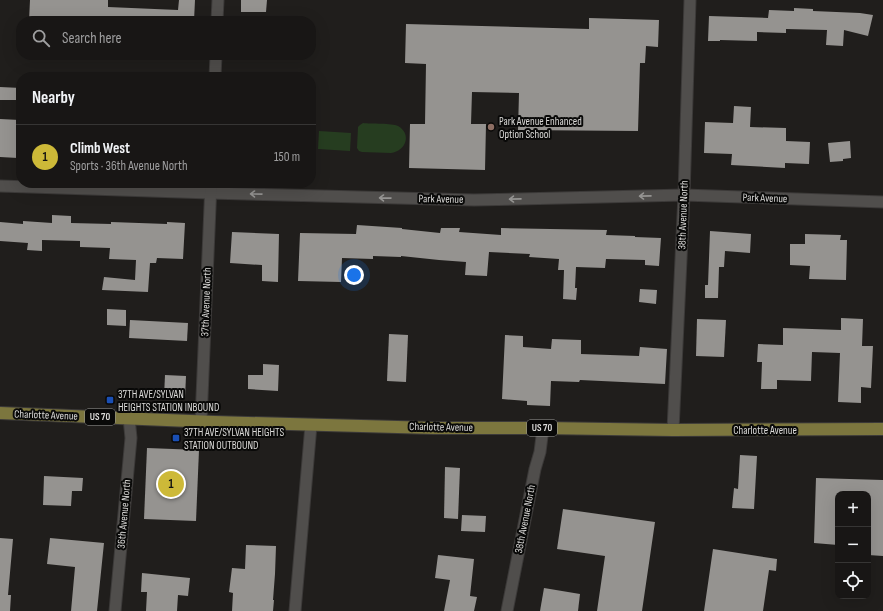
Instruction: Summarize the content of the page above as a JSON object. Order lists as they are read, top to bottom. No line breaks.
{"streets":{"main road":["Charlotte Avenue","US 70"],"street":["Park Avenue","38th Avenue North","37th Avenue North","36th Avenue North"]},"crossings":[["Park Avenue","38th Avenue North"],["Park Avenue","37th Avenue North"],["38th Avenue North","Charlotte Avenue"],["37th Avenue North","Charlotte Avenue"],["Charlotte Avenue","36th Avenue North"]],"one_way":["Park Avenue"],"places":{"other":["Park Avenue Enhanced Option School"],"transit":["37TH AVE/SYLVAN HEIGHTS STATION INBOUND","37TH AVE/SYLVAN HEIGHTS STATION OUTBOUND"]},"page":{"search":"Search here","heading":"Nearby","list":[{"mark":"1","name":"Climb West","note":"Sports · 36th Avenue North","value":"150 m"}],"pins":"1","map_buttons":["+","−"]}}
